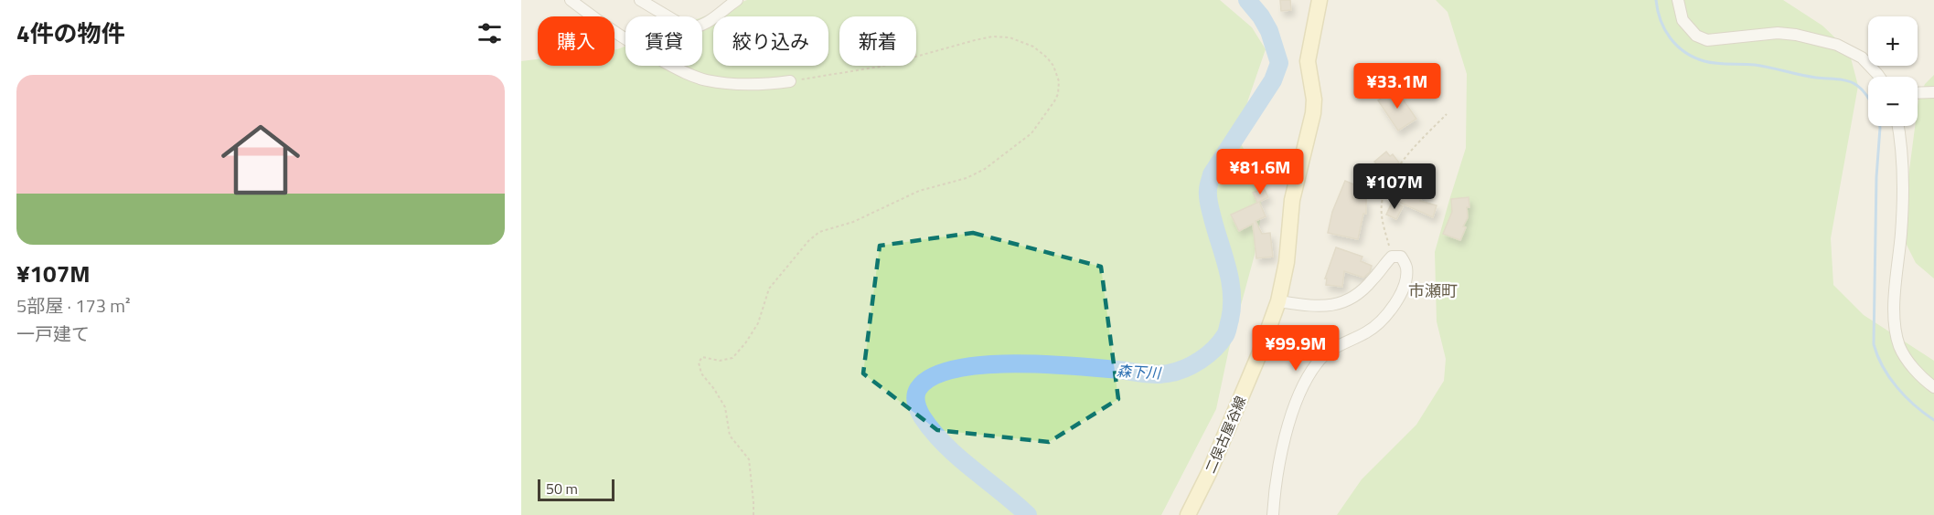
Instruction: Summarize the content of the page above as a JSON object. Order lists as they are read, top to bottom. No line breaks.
{"streets":{"main road":["二俣古屋谷線"]},"districts":["市瀬町"],"water":["森下川"],"scale_bar":"50 m","page":{"heading":"4件の物件","map_buttons":["+","−"],"chip":["購入","賃貸","絞り込み","新着"],"price":["¥33.1M","¥81.6M","¥107M","¥99.9M"],"list":[{"name":"¥107M","note":"5部屋 · 173 m² · 一戸建て"}],"scale":"50 m"}}
